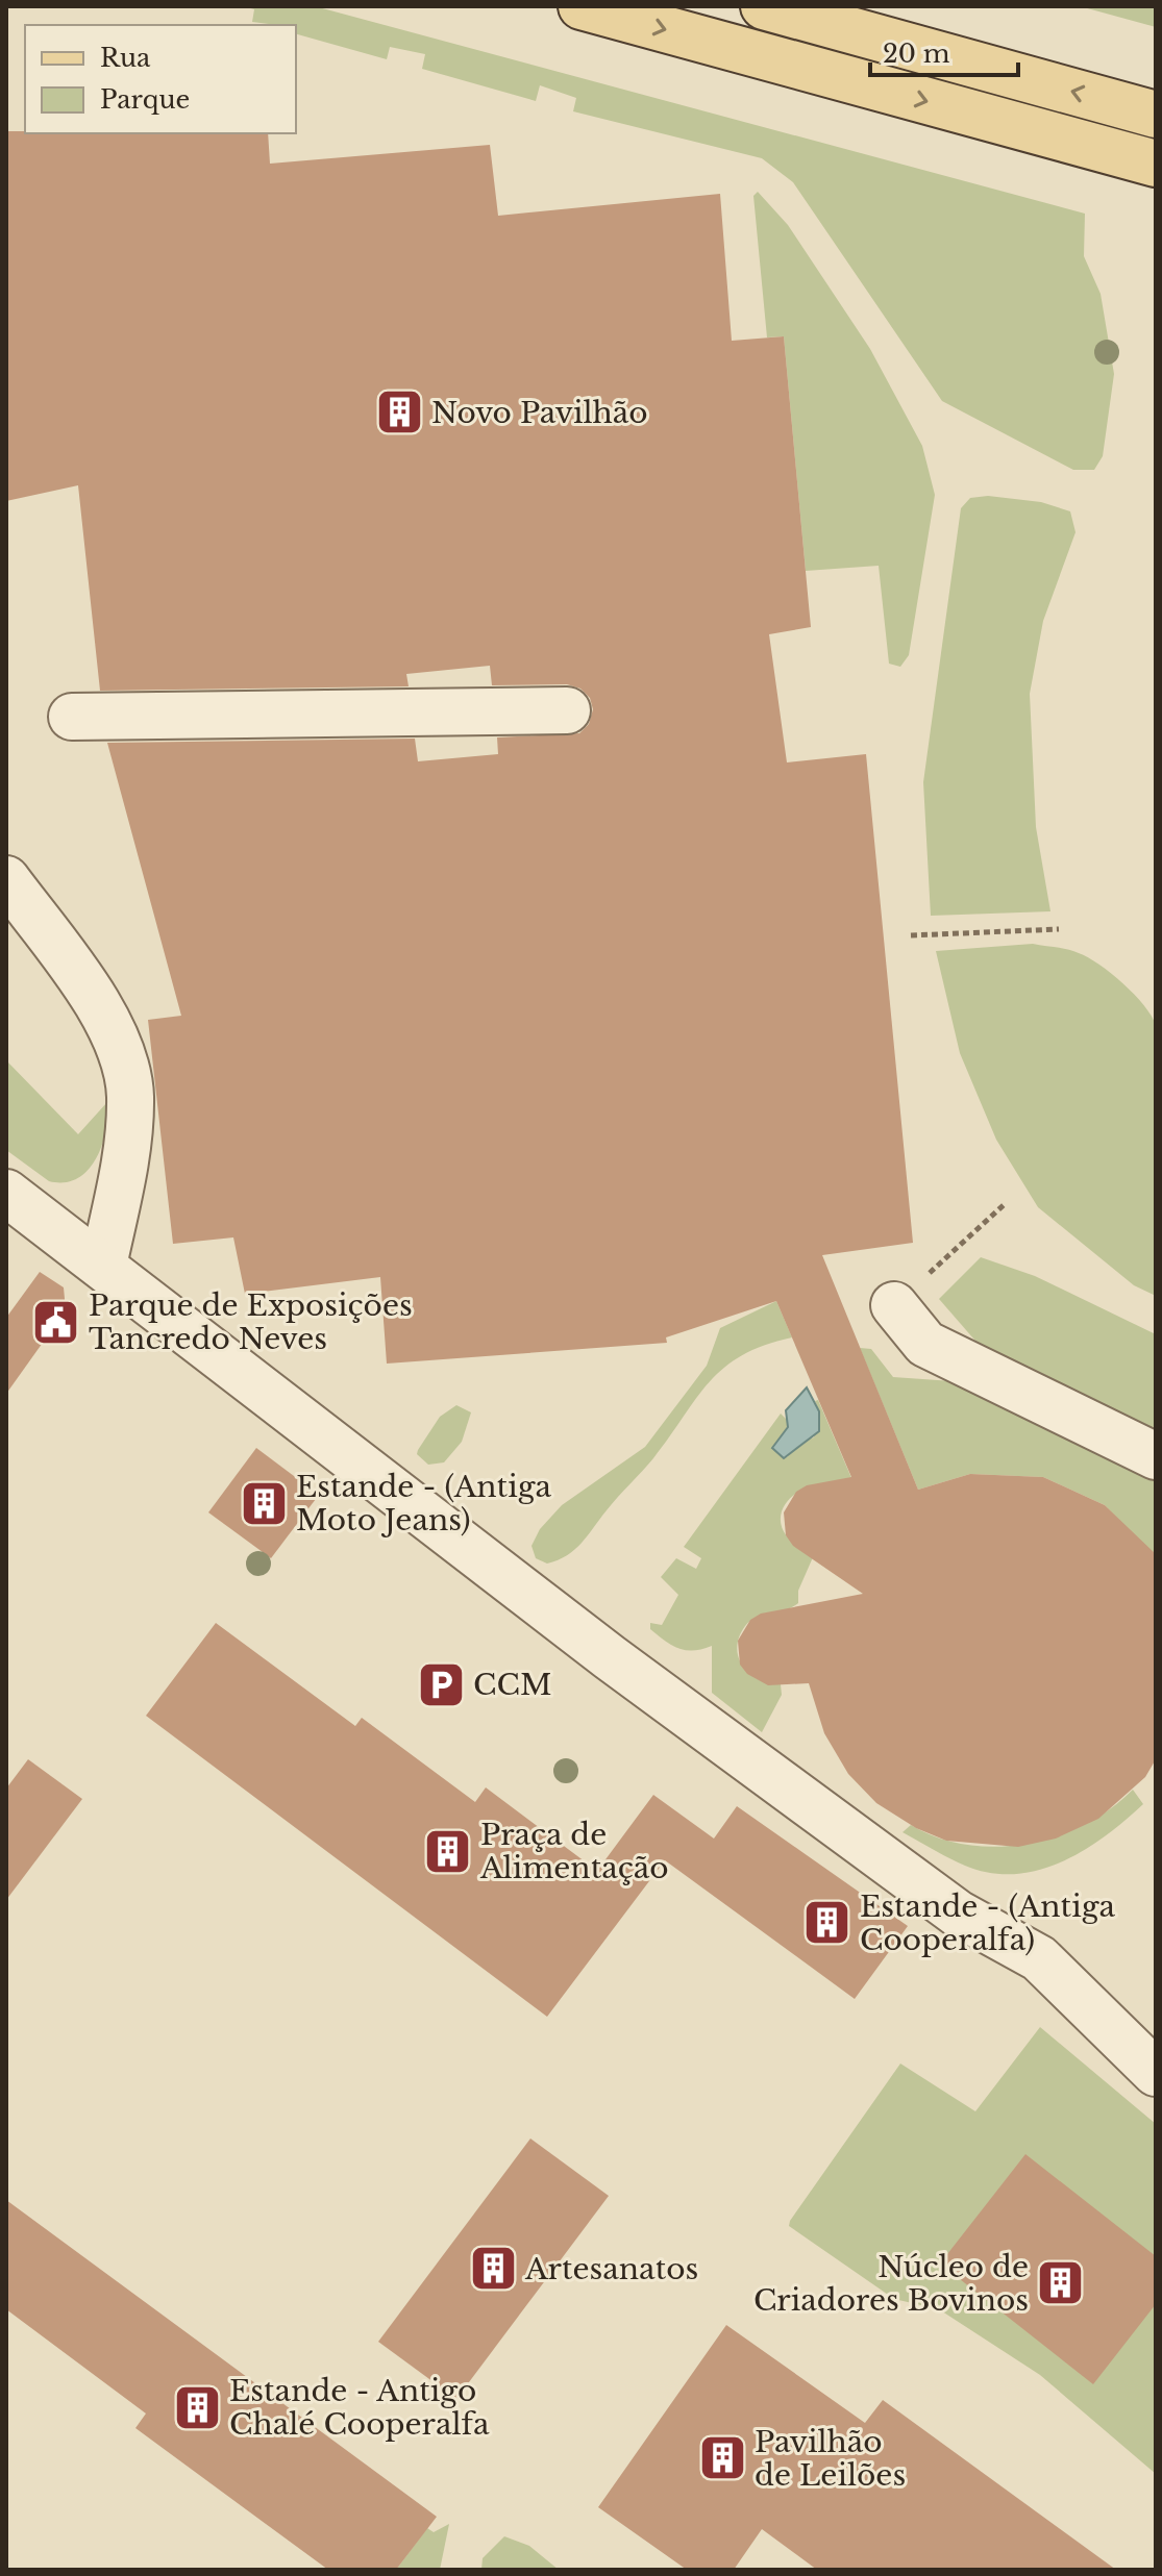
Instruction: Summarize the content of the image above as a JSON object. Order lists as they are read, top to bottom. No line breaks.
{"places":{"building":["Novo Pavilhão","Estande - (Antiga Moto Jeans)","Praça de Alimentação","Estande - (Antiga Cooperalfa)","Artesanatos","Núcleo de Criadores Bovinos","Estande - Antigo Chalé Cooperalfa","Pavilhão de Leilões"],"public building":["Parque de Exposições Tancredo Neves"],"parking":["CCM"]},"legend":["Rua","Parque"],"scale_bar":"20 m"}
